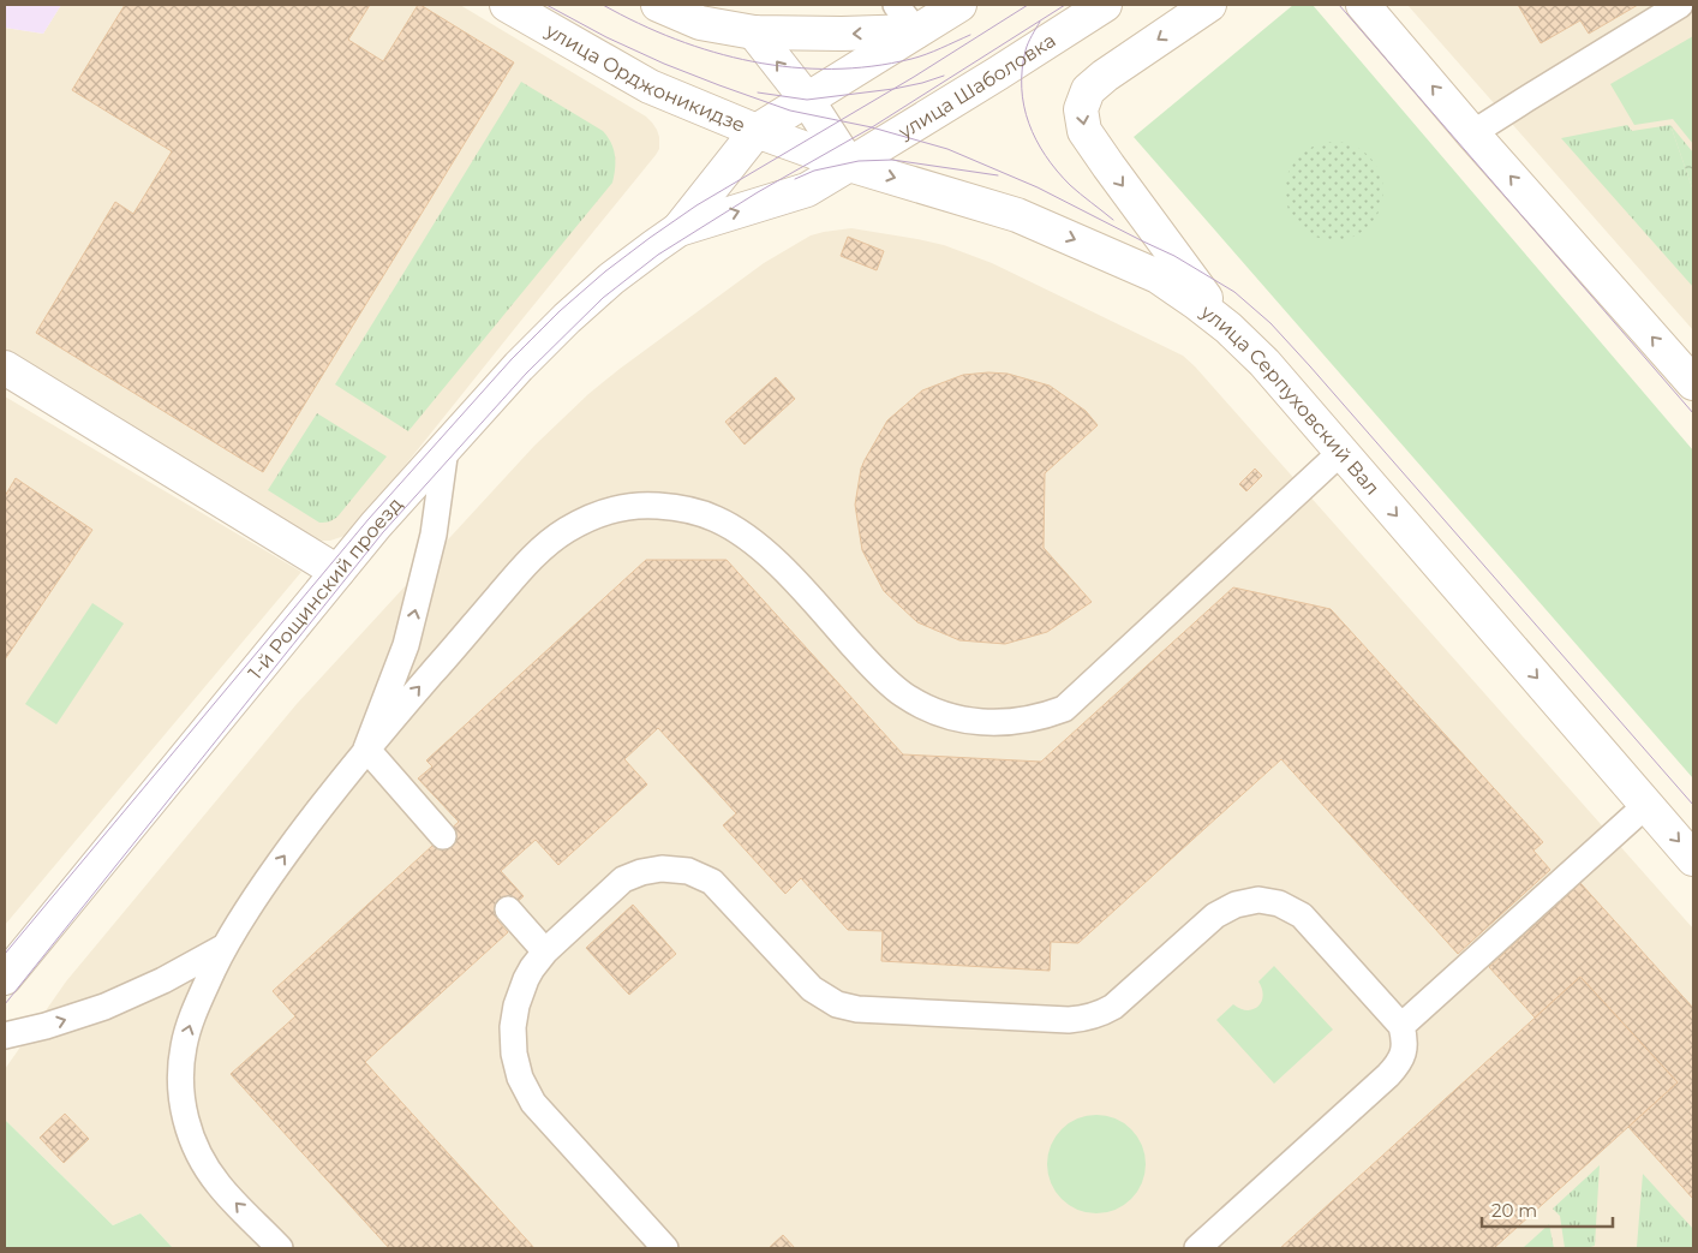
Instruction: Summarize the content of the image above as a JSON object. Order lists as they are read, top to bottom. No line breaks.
{"streets":{"main road":["улица Орджоникидзе","улица Шаболовка","улица Серпуховский Вал","1-й Рощинский проезд"]},"crossings":[["улица Орджоникидзе","улица Серпуховский Вал"],["улица Орджоникидзе","1-й Рощинский проезд"],["улица Шаболовка","улица Серпуховский Вал"],["улица Шаболовка","1-й Рощинский проезд"],["улица Серпуховский Вал","1-й Рощинский проезд"]],"one_way":["улица Серпуховский Вал"],"scale_bar":"20 m"}
